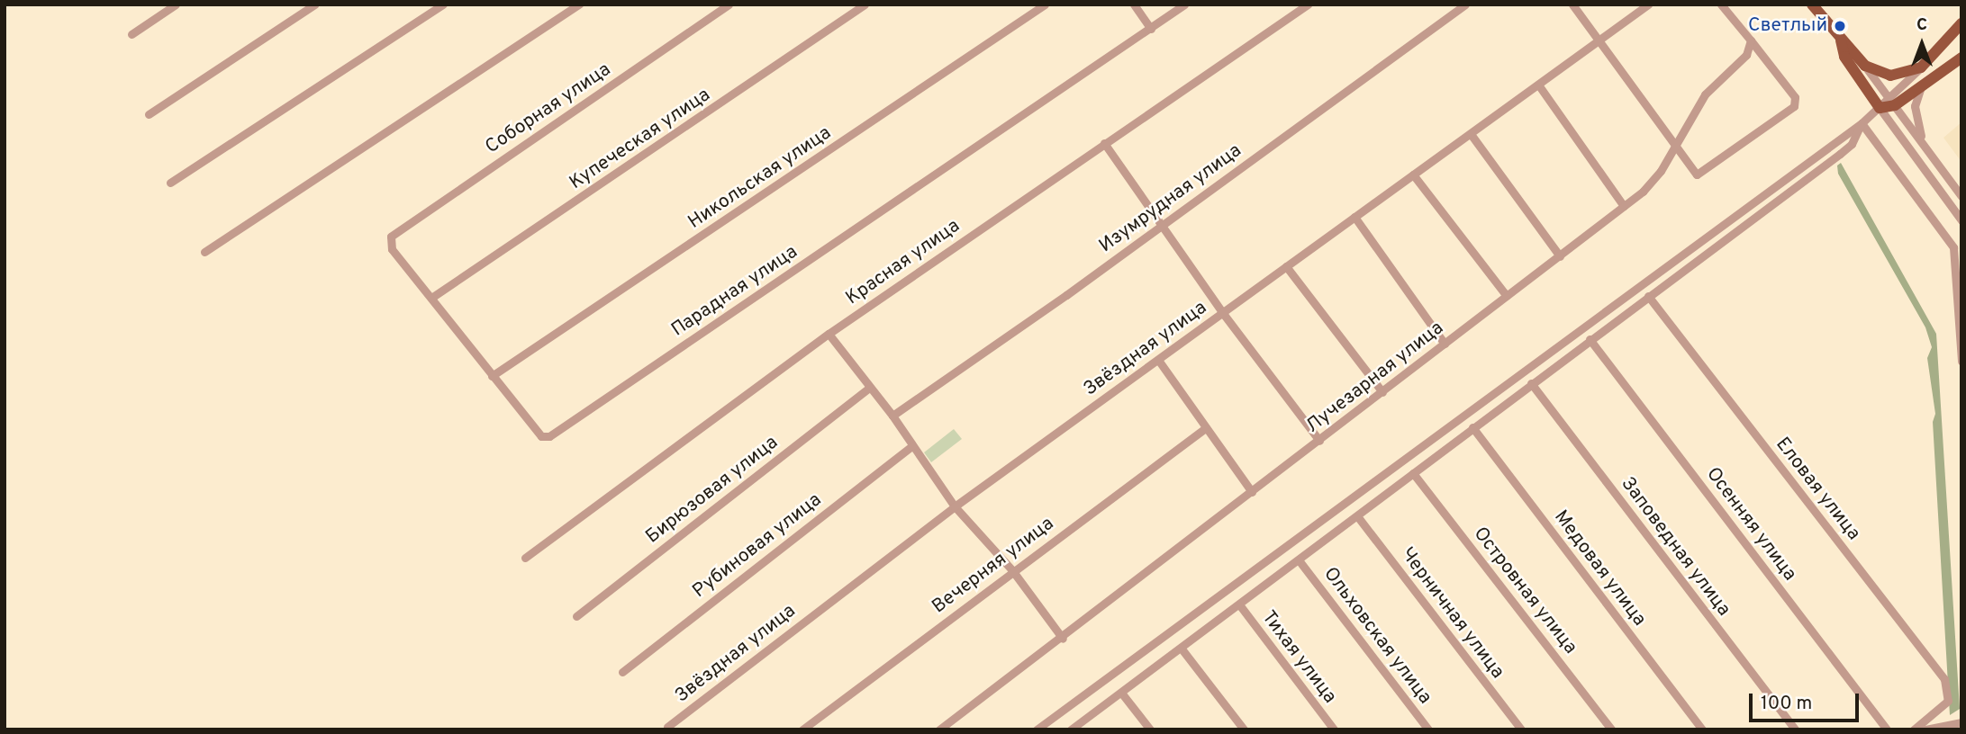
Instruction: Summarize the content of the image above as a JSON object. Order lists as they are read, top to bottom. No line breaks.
{"streets":{"street":["Соборная улица","Купеческая улица","Никольская улица","Изумрудная улица","Красная улица","Парадная улица","Звёздная улица","Лучезарная улица","Еловая улица","Бирюзовая улица","Осенняя улица","Рубиновая улица","Заповедная улица","Вечерняя улица","Медовая улица","Островная улица","Черничная улица","Ольховская улица","Тихая улица"]},"crossings":[["Соборная улица","Парадная улица"],["Купеческая улица","Парадная улица"],["Никольская улица","Парадная улица"]],"places":["Светлый"],"scale_bar":"100 m","north":"top"}
